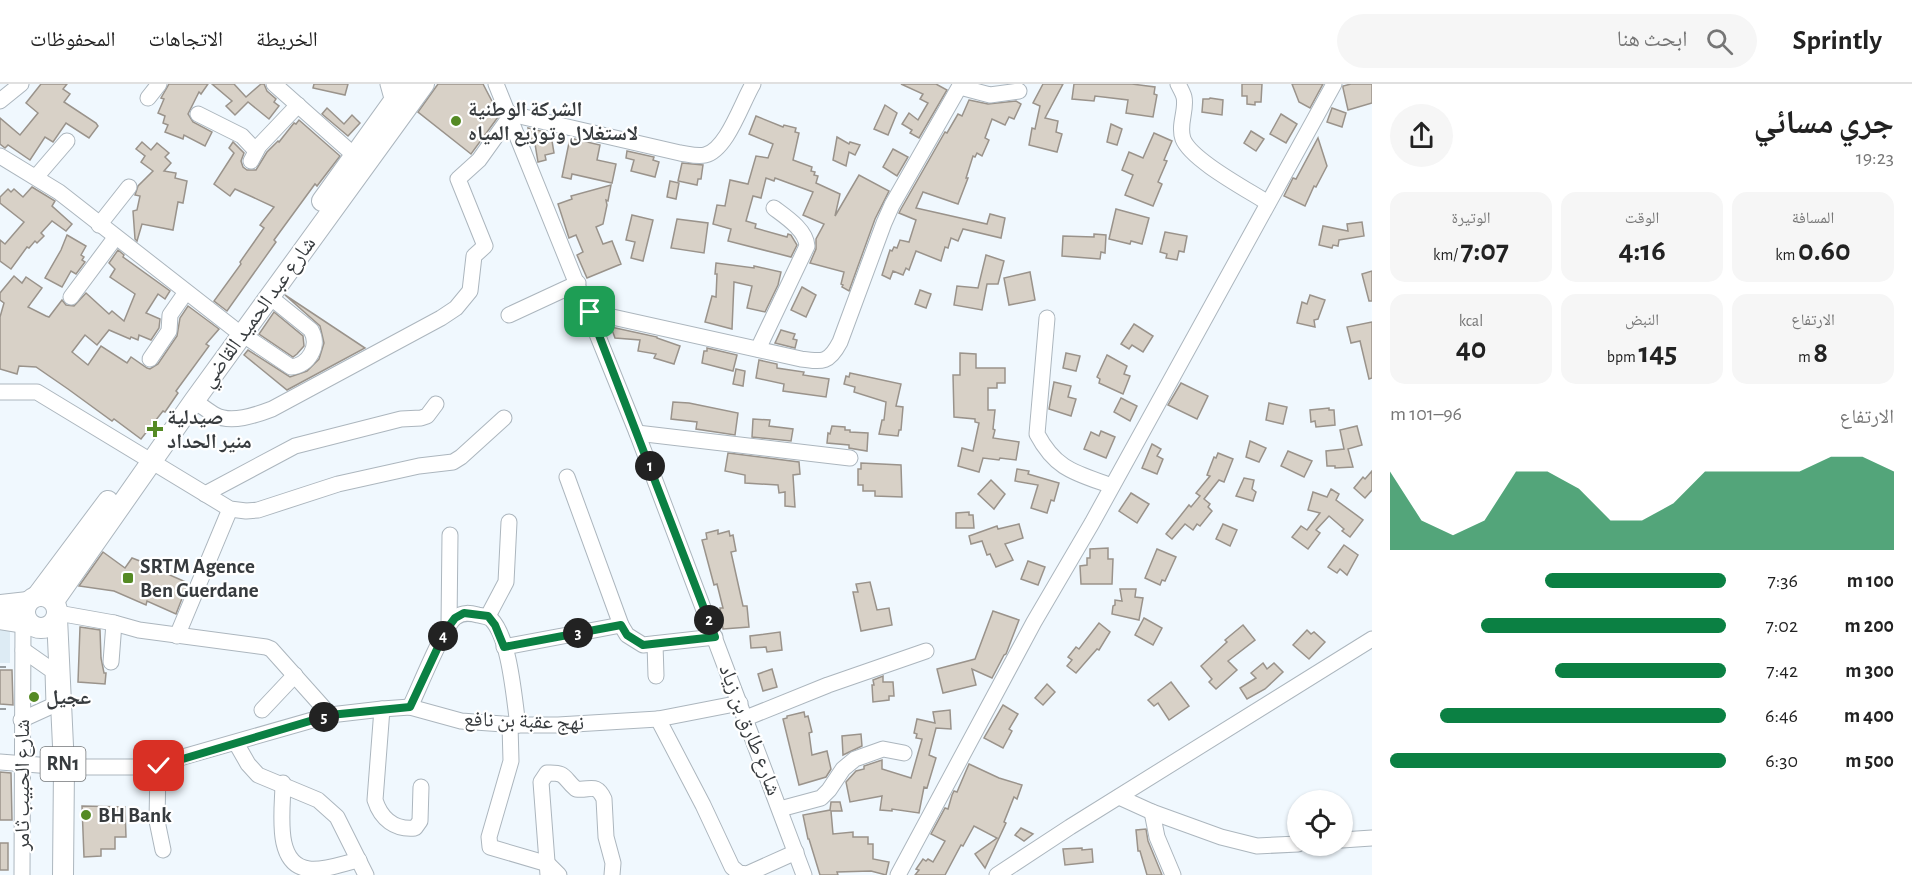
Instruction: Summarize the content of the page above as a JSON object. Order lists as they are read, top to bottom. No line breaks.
{"streets":{"main road":["شارع عبد الحميد القاضي","RN1"],"street":["نهج عقبة بن نافع","شارع طارق بن زياد","شارع الحبيب ثامر"]},"crossings":[["شارع عبد الحميد القاضي","RN1"],["شارع عبد الحميد القاضي","شارع الحبيب ثامر"],["نهج عقبة بن نافع","شارع طارق بن زياد"],["نهج عقبة بن نافع","RN1"],["نهج عقبة بن نافع","شارع الحبيب ثامر"],["RN1","شارع الحبيب ثامر"]],"places":{"other":["الشركة الوطنية لاستغلال وتوزيع المياه","عجيل","BH Bank"],"health":["صيدلية منير الحداد"],"transit":["SRTM Agence Ben Guerdane"]},"page":{"header":"Sprintly","search":"ابحث هنا","nav":["الخريطة","الاتجاهات","المحفوظات"],"heading":["جري مسائي","19:23"],"stats":[["المسافة","0.60 km"],["الوقت","4:16"],["الوتيرة","7:07 /km"],["الارتفاع","8 m"],["النبض","145 bpm"],["kcal","40"]],"chart":["الارتفاع","96–101 m"],"pins":["1","2","3","4","5"],"list":[{"name":"100 m","note":"7:36"},{"name":"200 m","note":"7:02"},{"name":"300 m","note":"7:42"},{"name":"400 m","note":"6:46"},{"name":"500 m","note":"6:30"}]}}
